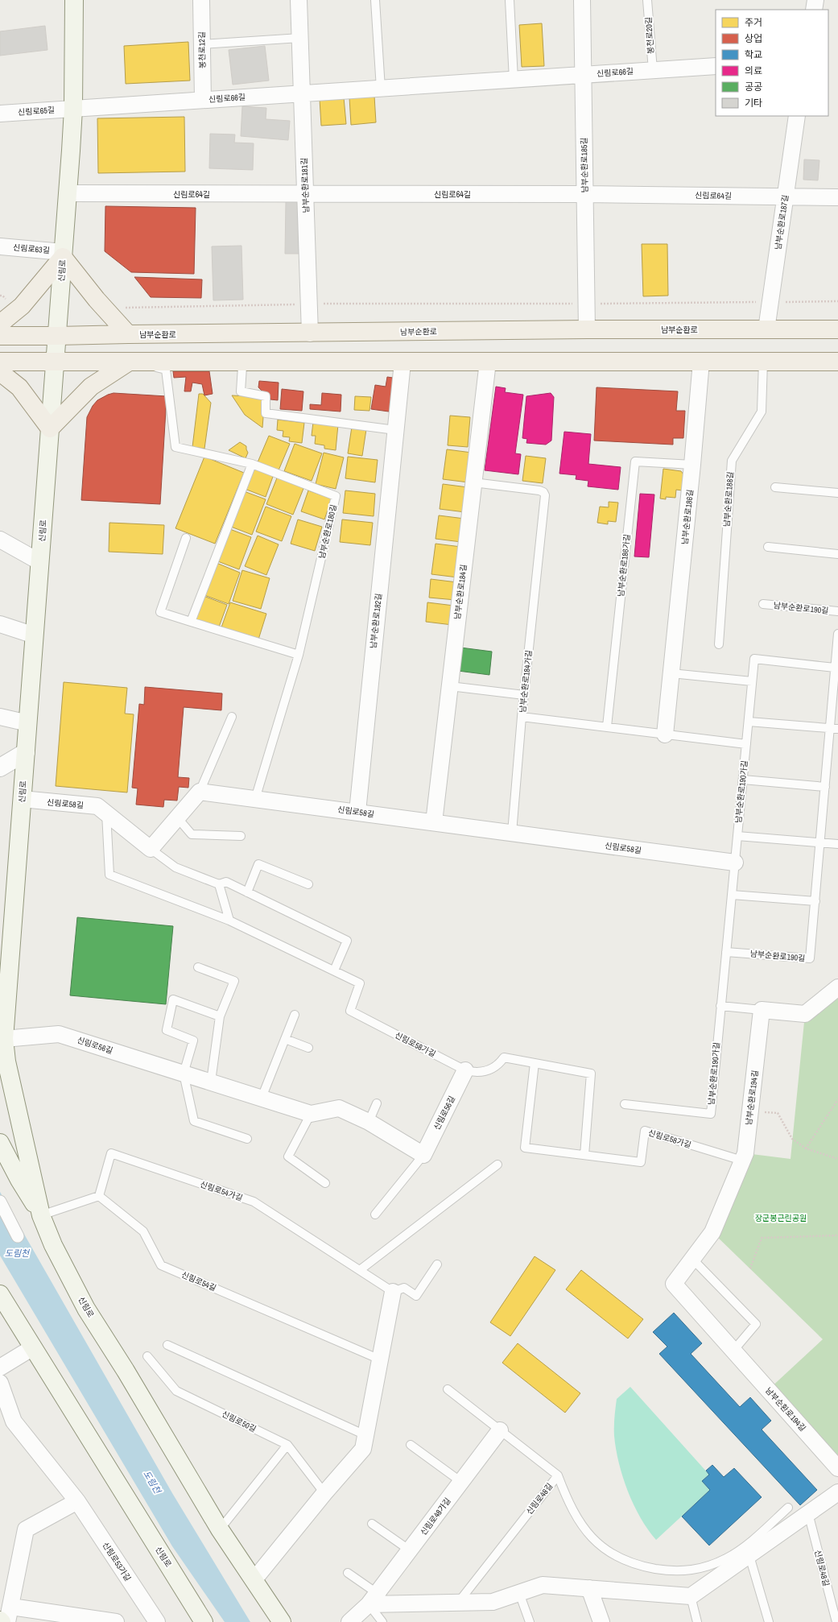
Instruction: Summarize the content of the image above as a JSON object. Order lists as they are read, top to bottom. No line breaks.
{"streets":{"main road":["신림로","남부순환로"],"street":["봉천로12길","신림로66길","신림로65길","남부순환로185길","남부순환로181길","신림로64길","남부순환로187길","신림로63길","남부순환로186길","남부순환로184길","남부순환로182길","신림로58길","신림로56길","남부순환로194길","신림로48가길","신림로53가길"],"lane":["봉천로20길","남부순환로188길","남부순환로180길","남부순환로186가길","남부순환로190길","남부순환로184가길","남부순환로190가길","신림로58가길","신림로54가길","신림로54길","신림로50길","신림로48길"]},"crossings":[["봉천로20길","신림로66길"],["봉천로12길","신림로66길"],["신림로66길","신림로65길"],["신림로66길","남부순환로185길"],["신림로66길","남부순환로181길"],["신림로66길","신림로"],["신림로65길","신림로"],["남부순환로185길","신림로64길"],["남부순환로185길","남부순환로"],["남부순환로181길","신림로64길"],["남부순환로181길","남부순환로"],["신림로64길","남부순환로187길"],["신림로64길","신림로"],["남부순환로187길","남부순환로"],["신림로63길","신림로"],["신림로","남부순환로"],["신림로","신림로58길"],["신림로","신림로56길"],["남부순환로186길","남부순환로186가길"],["남부순환로186길","남부순환로184가길"],["남부순환로180길","신림로58길"],["남부순환로186가길","남부순환로184가길"],["남부순환로184길","남부순환로184가길"],["남부순환로184길","신림로58길"],["남부순환로190길","남부순환로190가길"],["남부순환로182길","신림로58길"],["남부순환로184가길","남부순환로190가길"],["남부순환로190가길","신림로58길"],["신림로58가길","신림로56길"],["신림로58가길","남부순환로194길"],["신림로54가길","신림로54길"],["신림로48길","신림로48가길"]],"water":["도림천"],"parks":["장군봉근린공원"],"legend":["주거","상업","학교","의료","공공","기타"]}
